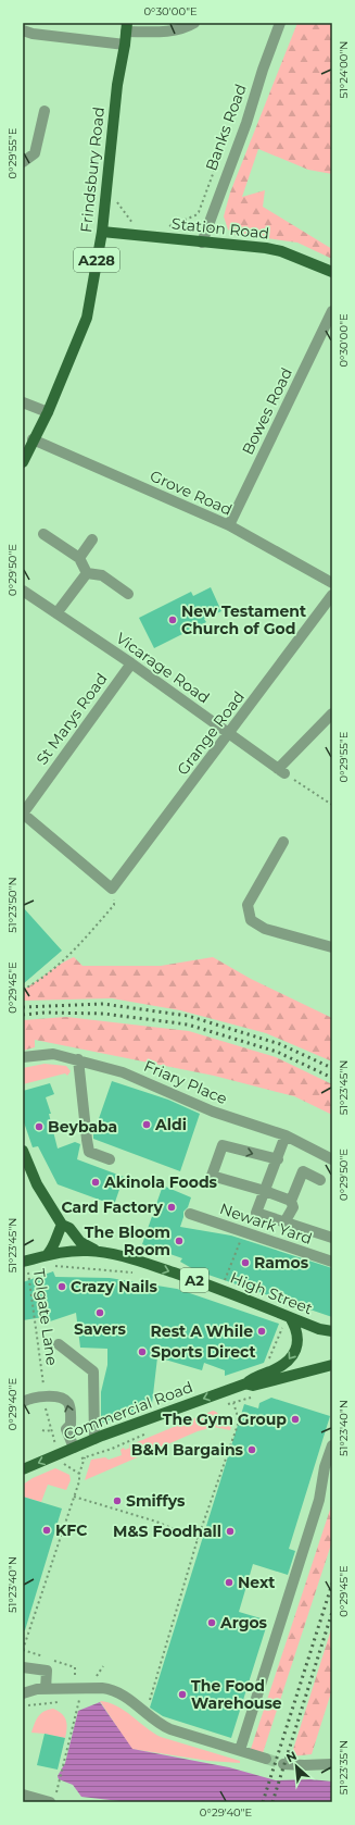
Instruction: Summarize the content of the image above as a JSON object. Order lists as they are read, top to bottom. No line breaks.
{"streets":{"main road":["Frindsbury Road","Station Road","A228","A2","High Street","Commercial Road"],"street":["Banks Road","Bowes Road","Grove Road","Vicarage Road","St Marys Road","Grange Road","Friary Place","Newark Yard"],"path":["Tolgate Lane"]},"crossings":[["Banks Road","Station Road"],["Frindsbury Road","Station Road"],["Frindsbury Road","Grove Road"],["Bowes Road","Grove Road"],["Vicarage Road","St Marys Road"],["Vicarage Road","Grange Road"],["High Street","Tolgate Lane"],["High Street","Commercial Road"],["Tolgate Lane","Commercial Road"]],"one_way":["High Street"],"places":["New Testament Church of God","Aldi","Beybaba","Akinola Foods","Card Factory","The Bloom Room","Ramos","Crazy Nails","Savers","Rest A While","Sports Direct","The Gym Group","B&M Bargains","Smiffys","KFC","M&S Foodhall","Next","Argos","The Food Warehouse"],"north":"top left","coordinates":["0°30'00\"E","51°24'00\"N","0°29'55\"E","0°29'50\"E","51°23'50\"N","0°29'45\"E","51°23'45\"N","0°29'40\"E","51°23'40\"N","51°23'35\"N"]}
